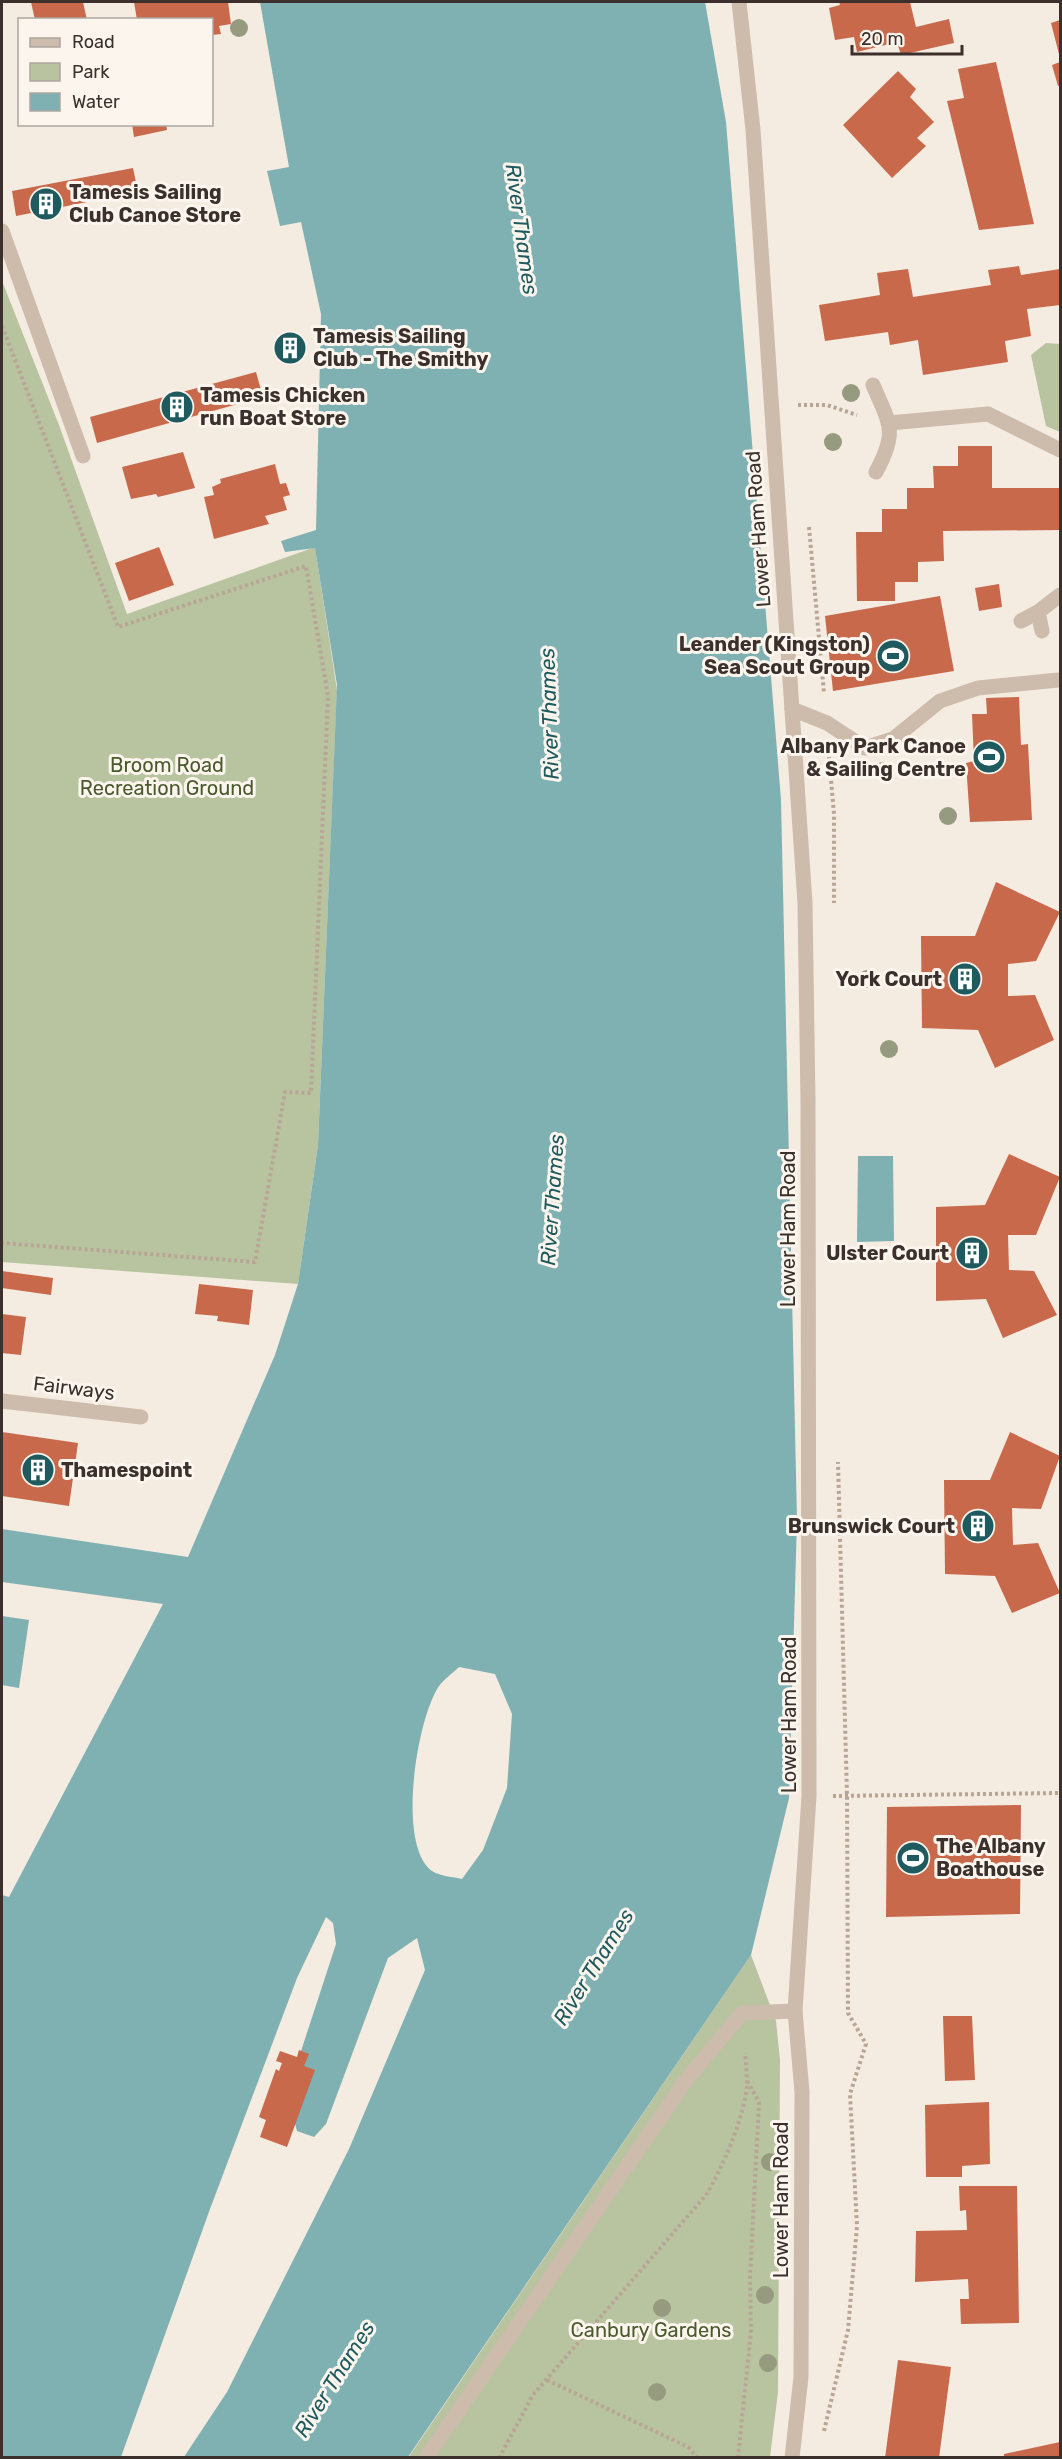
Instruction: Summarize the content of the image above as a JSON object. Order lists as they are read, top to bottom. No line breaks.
{"streets":{"street":["Lower Ham Road","Fairways"]},"water":["River Thames"],"parks":["Broom Road Recreation Ground","Canbury Gardens"],"places":{"building":["Tamesis Sailing Club Canoe Store","Tamesis Sailing Club - The Smithy","Tamesis Chicken run Boat Store","York Court","Ulster Court","Thamespoint","Brunswick Court"],"sports":["Leander (Kingston) Sea Scout Group","Albany Park Canoe & Sailing Centre","The Albany Boathouse"]},"legend":["Road","Park","Water"],"scale_bar":"20 m"}
